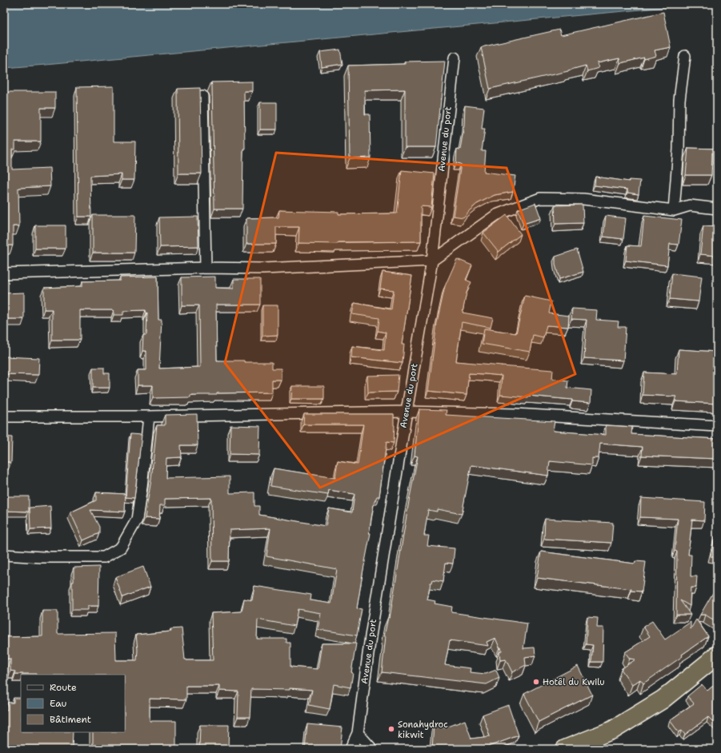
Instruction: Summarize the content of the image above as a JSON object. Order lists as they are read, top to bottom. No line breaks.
{"streets":{"street":["Avenue du port"]},"places":["Hotêl du Kwilu","Sonahydroc kikwit"],"legend":["Route","Eau","Bâtiment"]}
